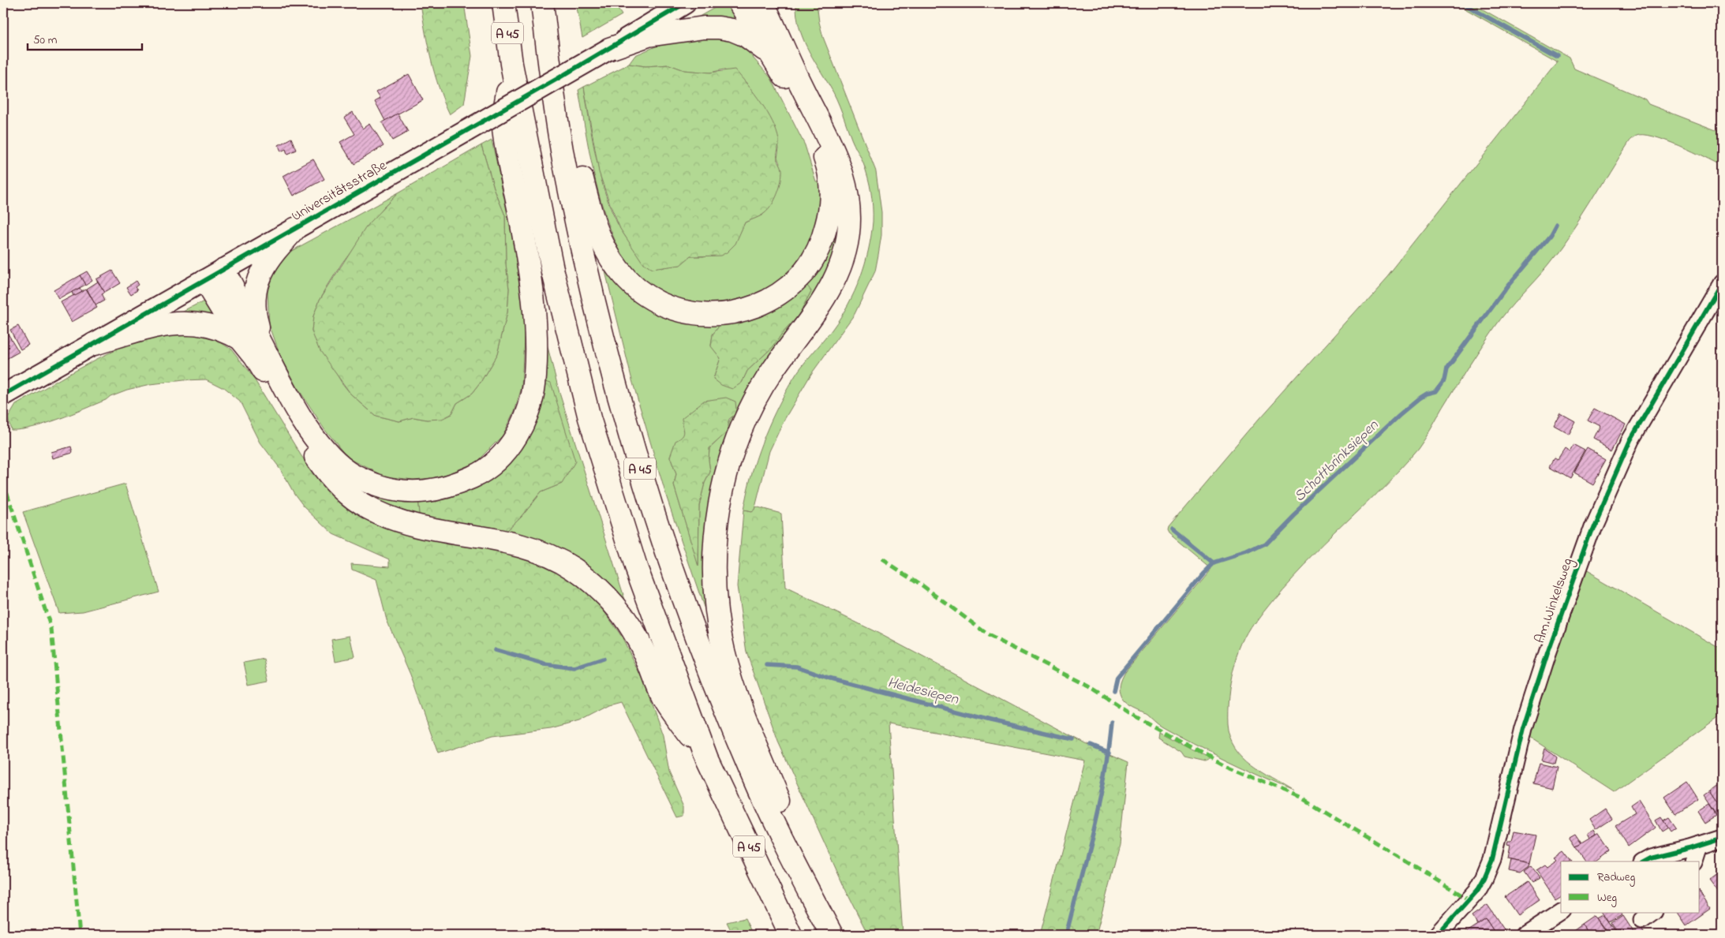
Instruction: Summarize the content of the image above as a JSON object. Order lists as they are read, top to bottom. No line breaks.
{"streets":{"highway":["A 45"],"main road":["Universitätsstraße"],"street":["Am Winkelsweg"]},"water":["Schottbrinksiepen","Heidesiepen"],"legend":["Radweg","Weg"],"scale_bar":"50 m"}
